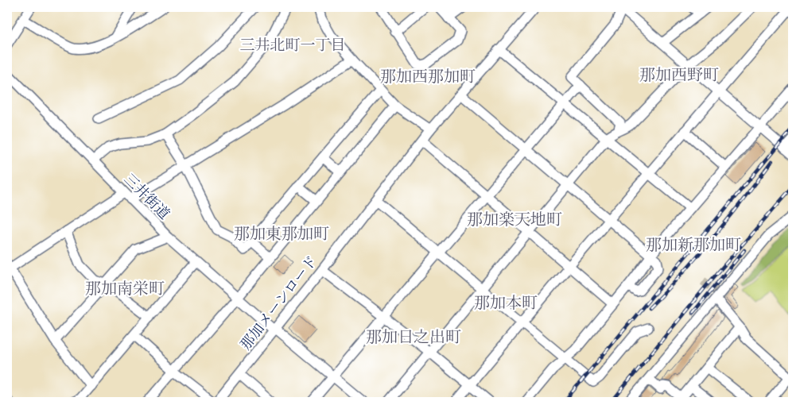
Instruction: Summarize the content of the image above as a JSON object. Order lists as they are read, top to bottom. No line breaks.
{"streets":{"street":["三井街道","那加メーンロード"]},"crossings":[["三井街道","那加メーンロード"]],"districts":["三井北町一丁目","那加西野町","那加西那加町","那加楽天地町","那加東那加町","那加新那加町","那加南栄町","那加本町","那加日之出町"]}
